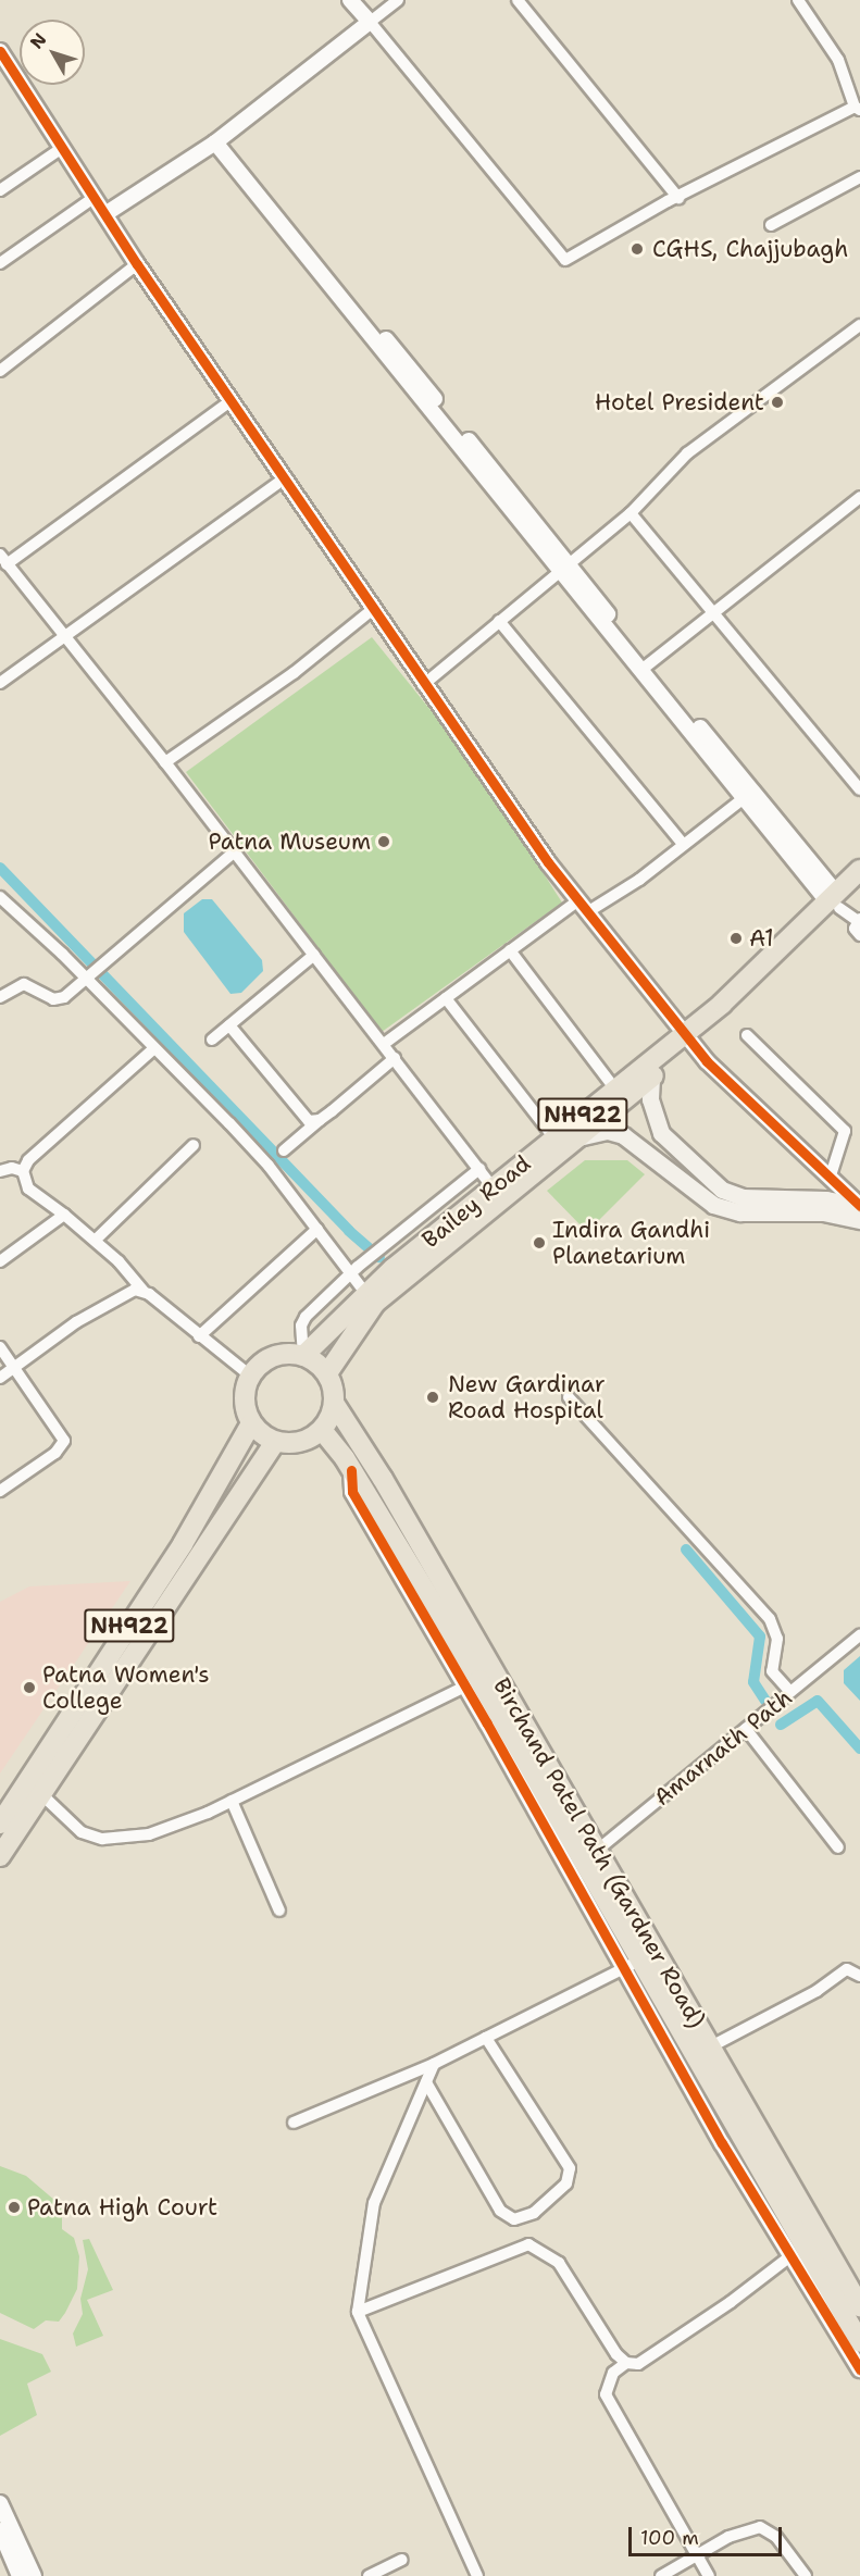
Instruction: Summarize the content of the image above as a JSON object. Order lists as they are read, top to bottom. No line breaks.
{"streets":{"main road":["NH922","Bailey Road","Birchand Patel Path (Gardner Road)"],"street":["Amarnath Path"]},"crossings":[["NH922","Bailey Road"],["NH922","Birchand Patel Path (Gardner Road)"],["Bailey Road","Birchand Patel Path (Gardner Road)"],["Amarnath Path","Birchand Patel Path (Gardner Road)"]],"places":["CGHS, Chajjubagh","Hotel President","Patna Museum","A1","Indira Gandhi Planetarium","New Gardinar Road Hospital","Patna Women's College","Patna High Court"],"scale_bar":"100 m","north":"top left"}
